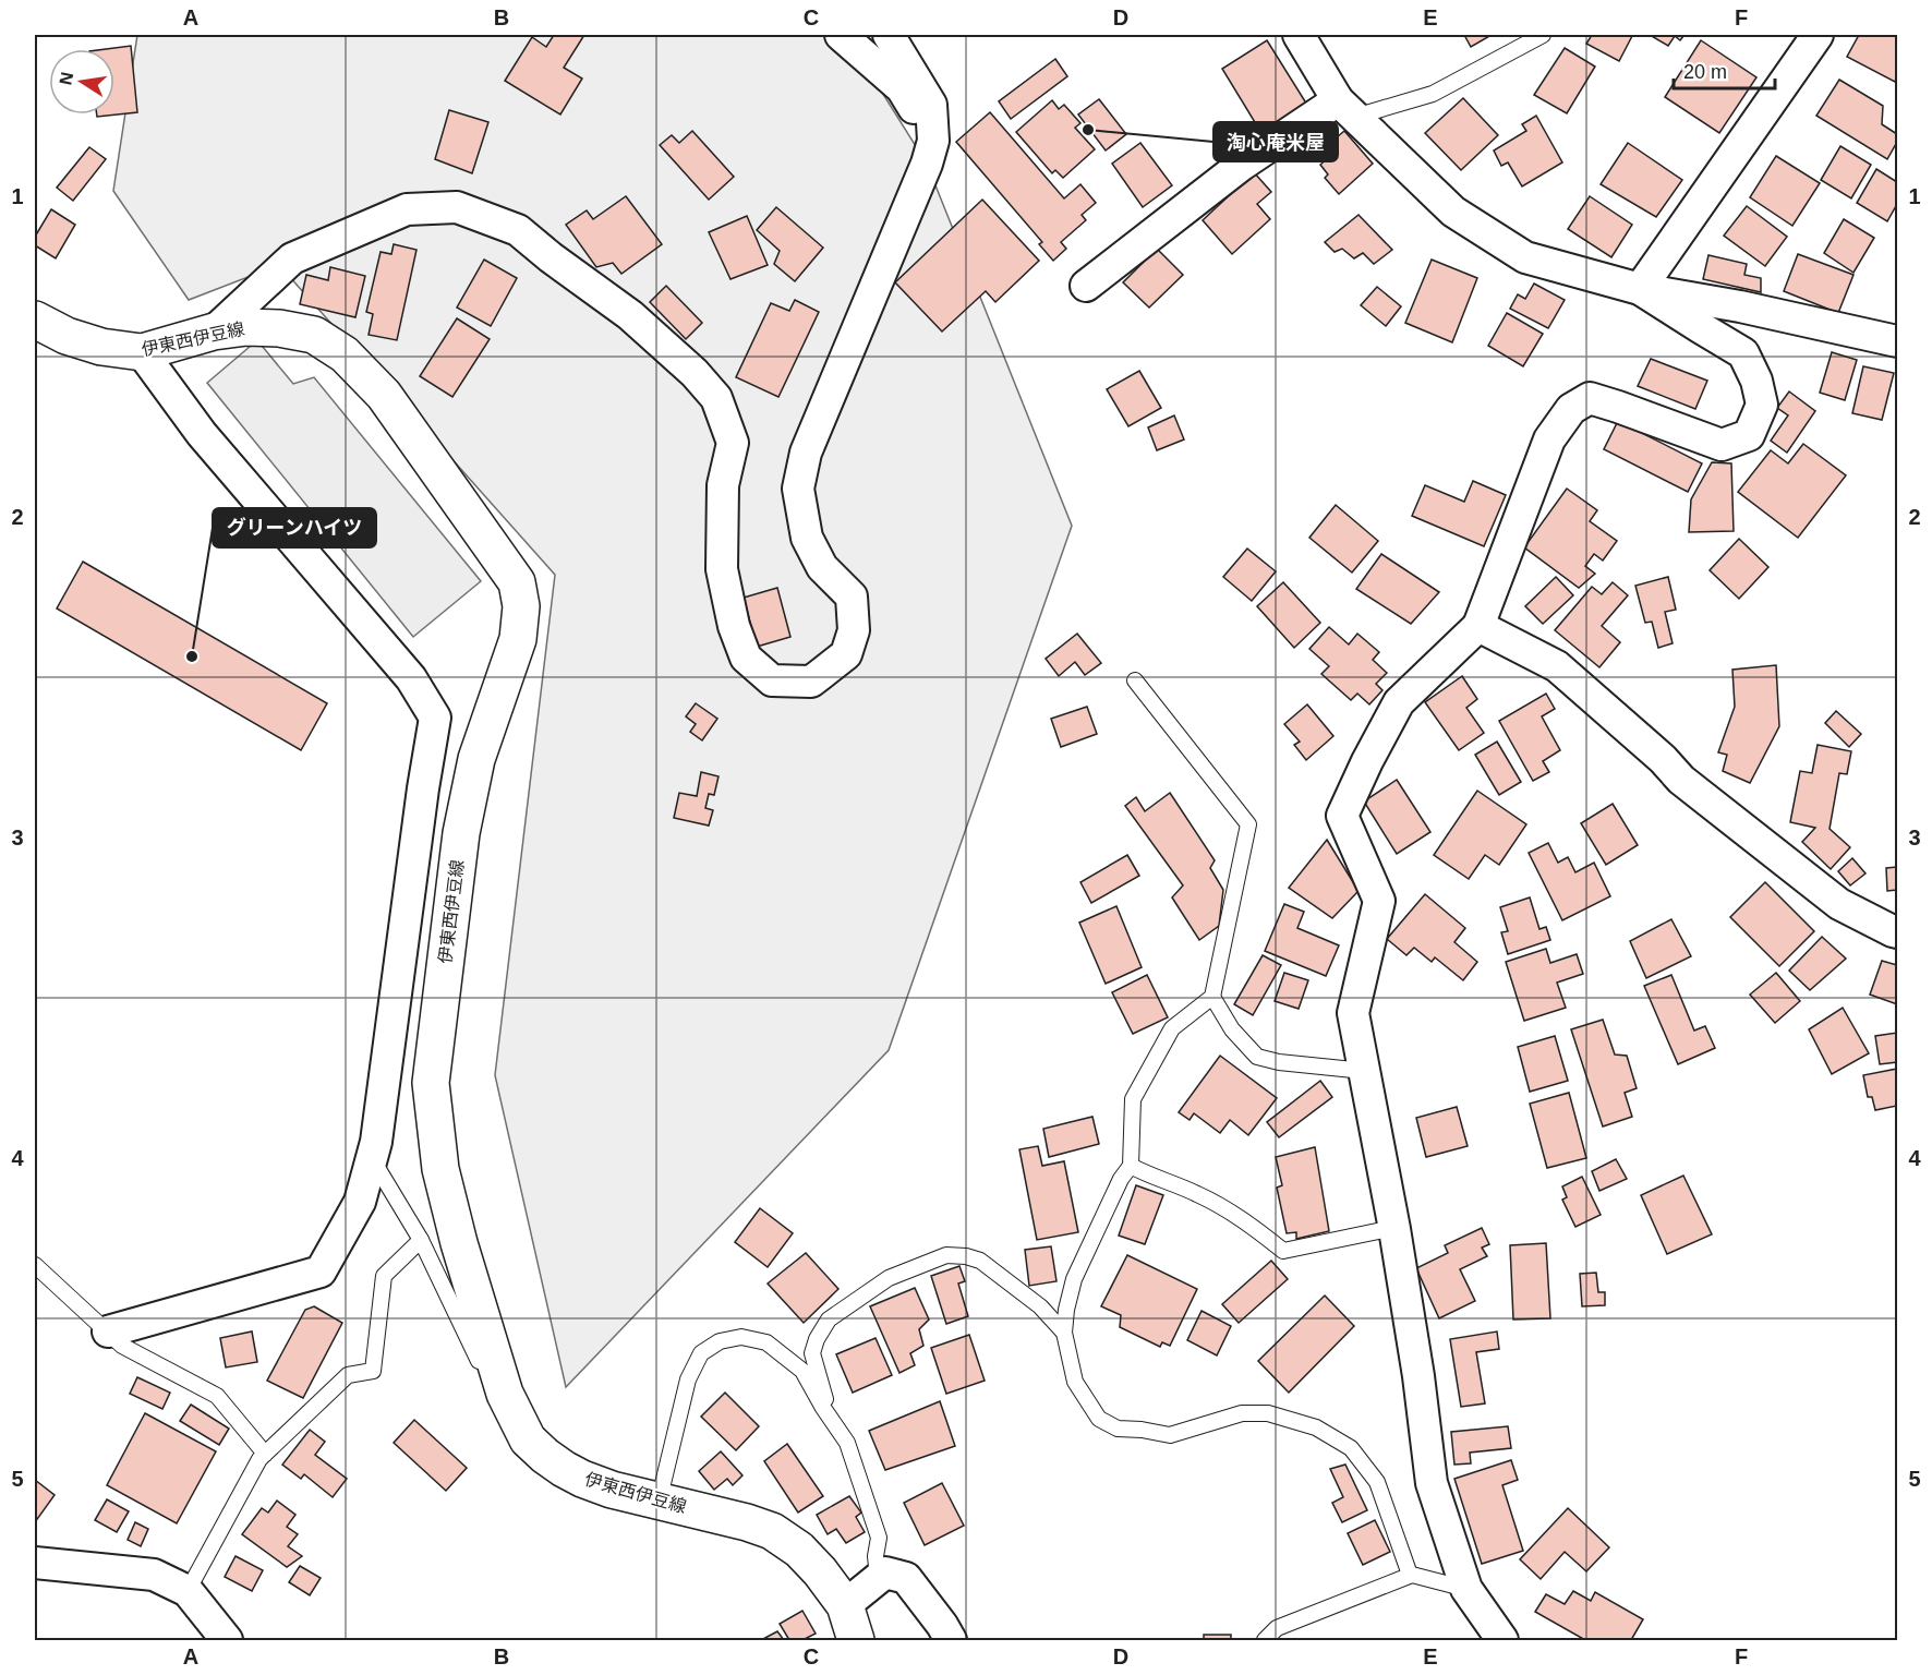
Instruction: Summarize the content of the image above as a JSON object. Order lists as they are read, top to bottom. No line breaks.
{"streets":{"main road":["伊東西伊豆線"]},"places":["淘心庵米屋","グリーンハイツ"],"scale_bar":"20 m","north":"left","grid":{"columns":["A","B","C","D","E","F"],"rows":["1","2","3","4","5"]}}
